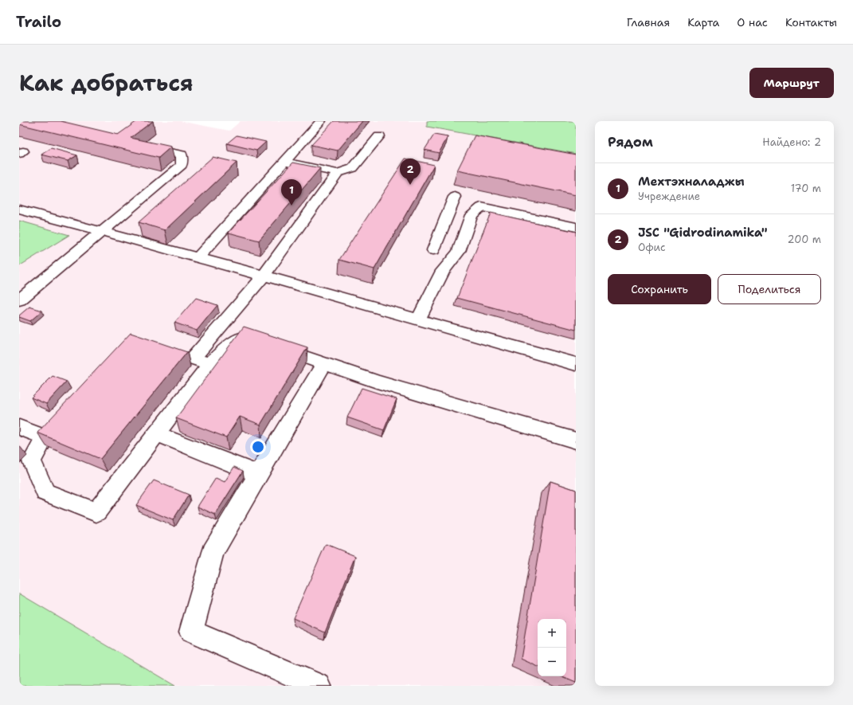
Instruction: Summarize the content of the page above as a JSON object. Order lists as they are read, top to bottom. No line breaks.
{"page":{"header":"Trailo","nav":["Главная","Карта","О нас","Контакты"],"title":"Как добраться","buttons":["Маршрут",["Сохранить","Поделиться"]],"heading":["Рядом","Найдено: 2"],"pins":["2","1"],"list":[{"mark":"1","name":"Мехтэхналаджы","note":"Учреждение","value":"170 m"},{"mark":"2","name":"JSC \"Gidrodinamika\"","note":"Офис","value":"200 m"}],"map_buttons":["+","−"]}}
